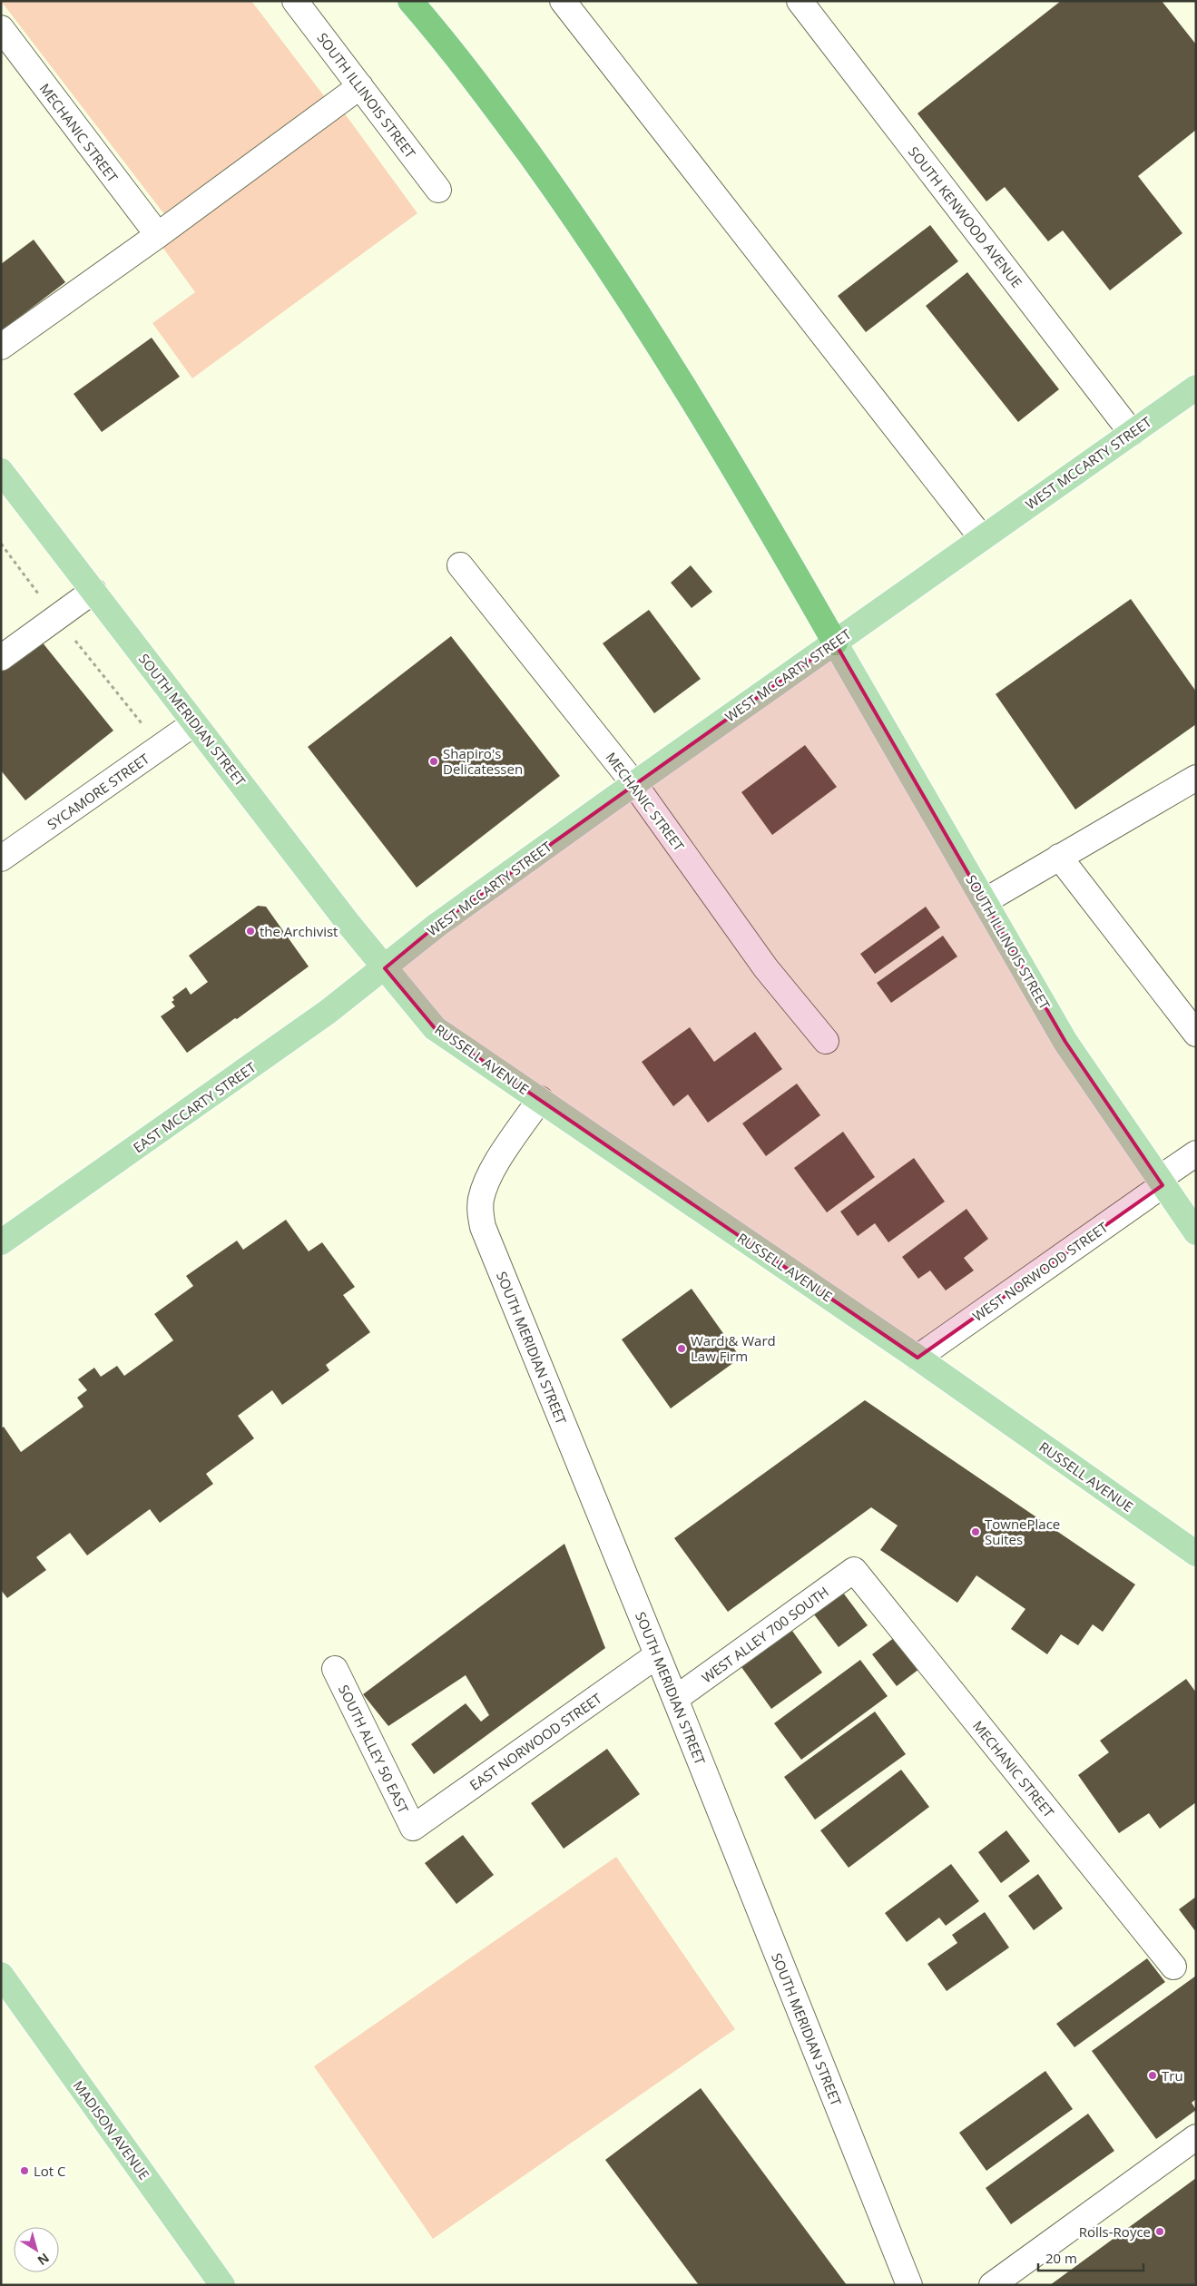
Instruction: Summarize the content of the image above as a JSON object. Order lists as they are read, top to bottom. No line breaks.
{"streets":{"main road":["SOUTH ILLINOIS STREET","WEST MCCARTY STREET","SOUTH MERIDIAN STREET","RUSSELL AVENUE","EAST MCCARTY STREET","MADISON AVENUE"],"street":["MECHANIC STREET","SOUTH KENWOOD AVENUE","SYCAMORE STREET","WEST NORWOOD STREET","WEST ALLEY 700 SOUTH","EAST NORWOOD STREET","SOUTH ALLEY 50 EAST"]},"crossings":[["SOUTH ILLINOIS STREET","WEST MCCARTY STREET"],["SOUTH ILLINOIS STREET","WEST NORWOOD STREET"],["MECHANIC STREET","WEST MCCARTY STREET"],["MECHANIC STREET","WEST ALLEY 700 SOUTH"],["SOUTH KENWOOD AVENUE","WEST MCCARTY STREET"],["WEST MCCARTY STREET","SOUTH MERIDIAN STREET"],["WEST MCCARTY STREET","RUSSELL AVENUE"],["WEST MCCARTY STREET","EAST MCCARTY STREET"],["SOUTH MERIDIAN STREET","SYCAMORE STREET"],["SOUTH MERIDIAN STREET","RUSSELL AVENUE"],["SOUTH MERIDIAN STREET","EAST MCCARTY STREET"],["SOUTH MERIDIAN STREET","WEST ALLEY 700 SOUTH"],["SOUTH MERIDIAN STREET","EAST NORWOOD STREET"],["RUSSELL AVENUE","EAST MCCARTY STREET"],["RUSSELL AVENUE","WEST NORWOOD STREET"],["EAST NORWOOD STREET","SOUTH ALLEY 50 EAST"]],"places":["Shapiro's Delicatessen","the Archivist","Ward & Ward Law Firm","TownePlace Suites","Tru","Lot C","Rolls-Royce"],"scale_bar":"20 m","north":"bottom right"}
